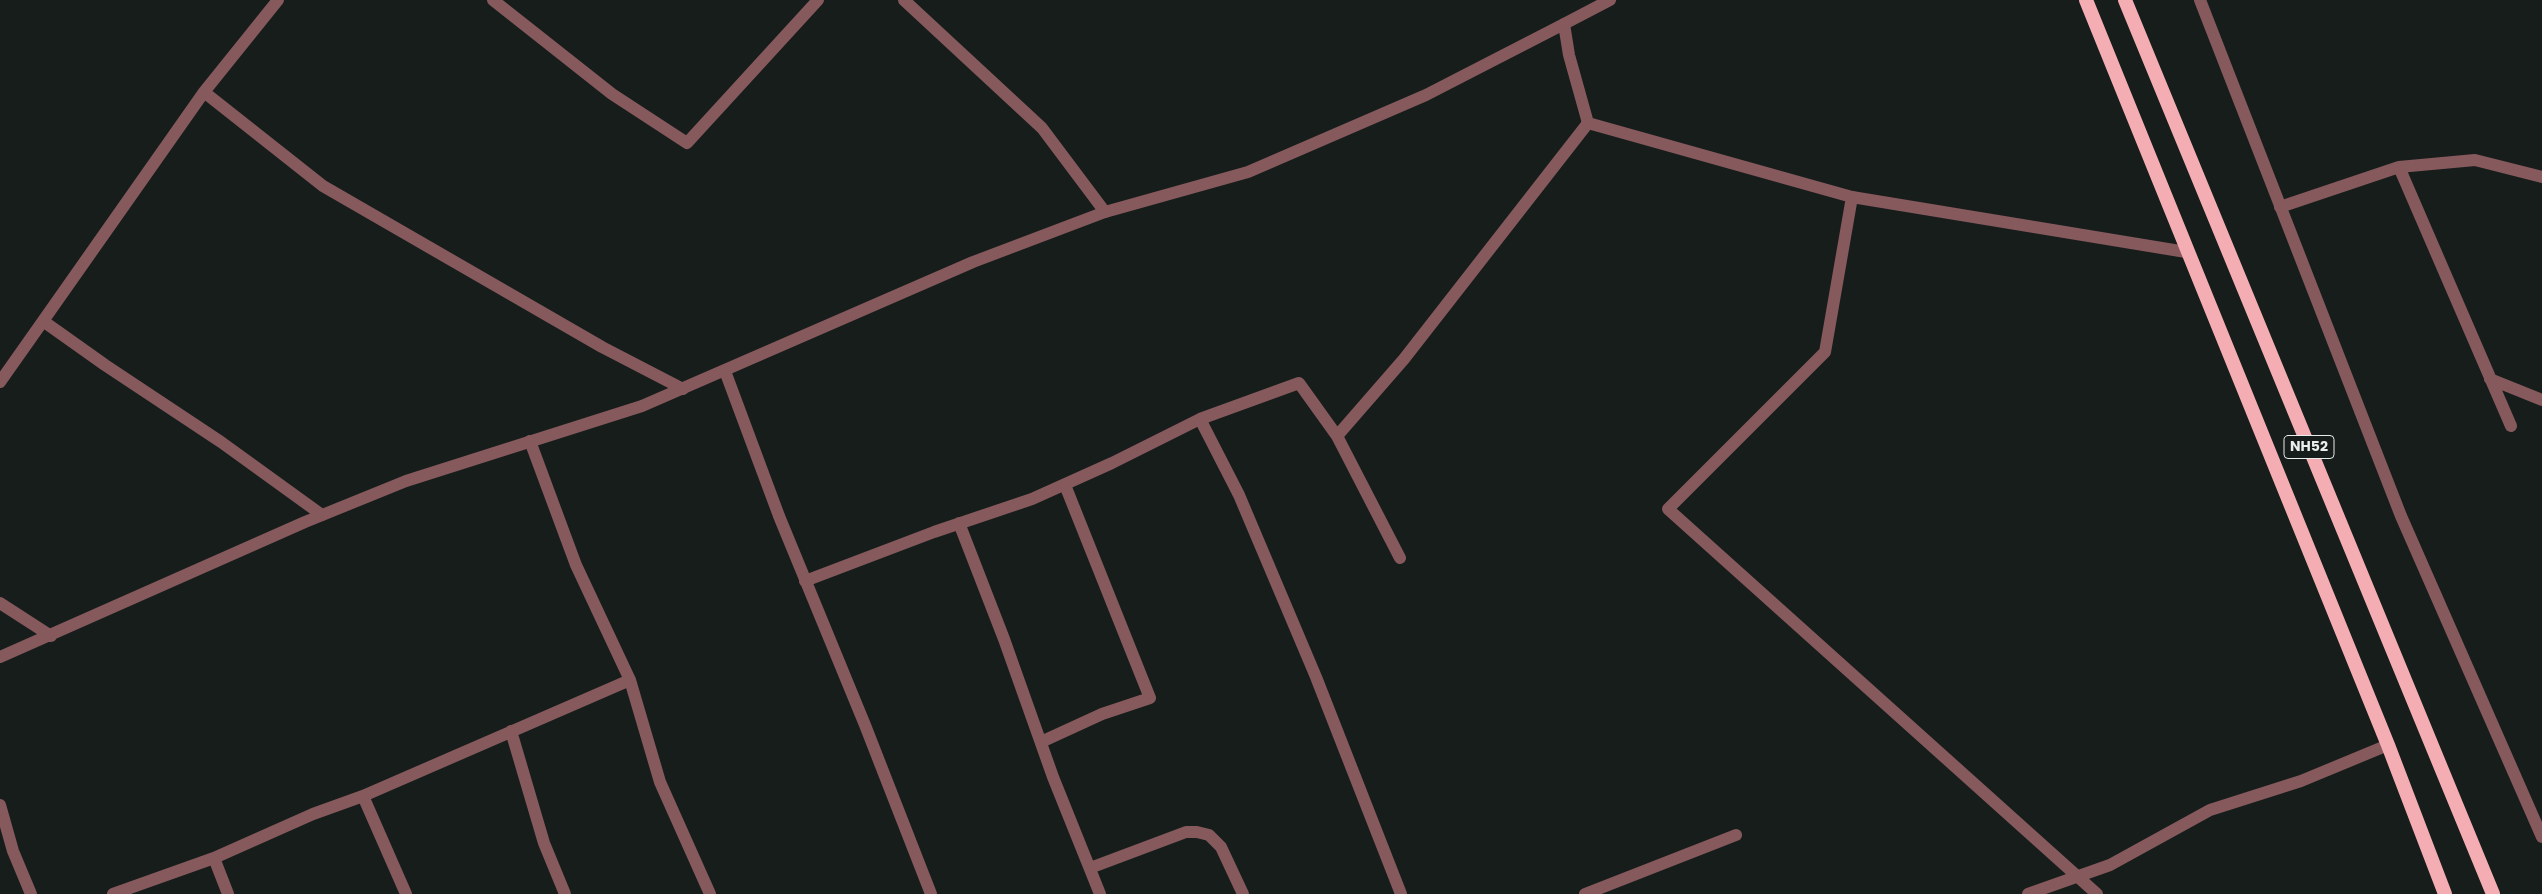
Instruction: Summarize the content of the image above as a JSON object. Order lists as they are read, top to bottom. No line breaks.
{"streets":{"highway":["NH52"]}}
